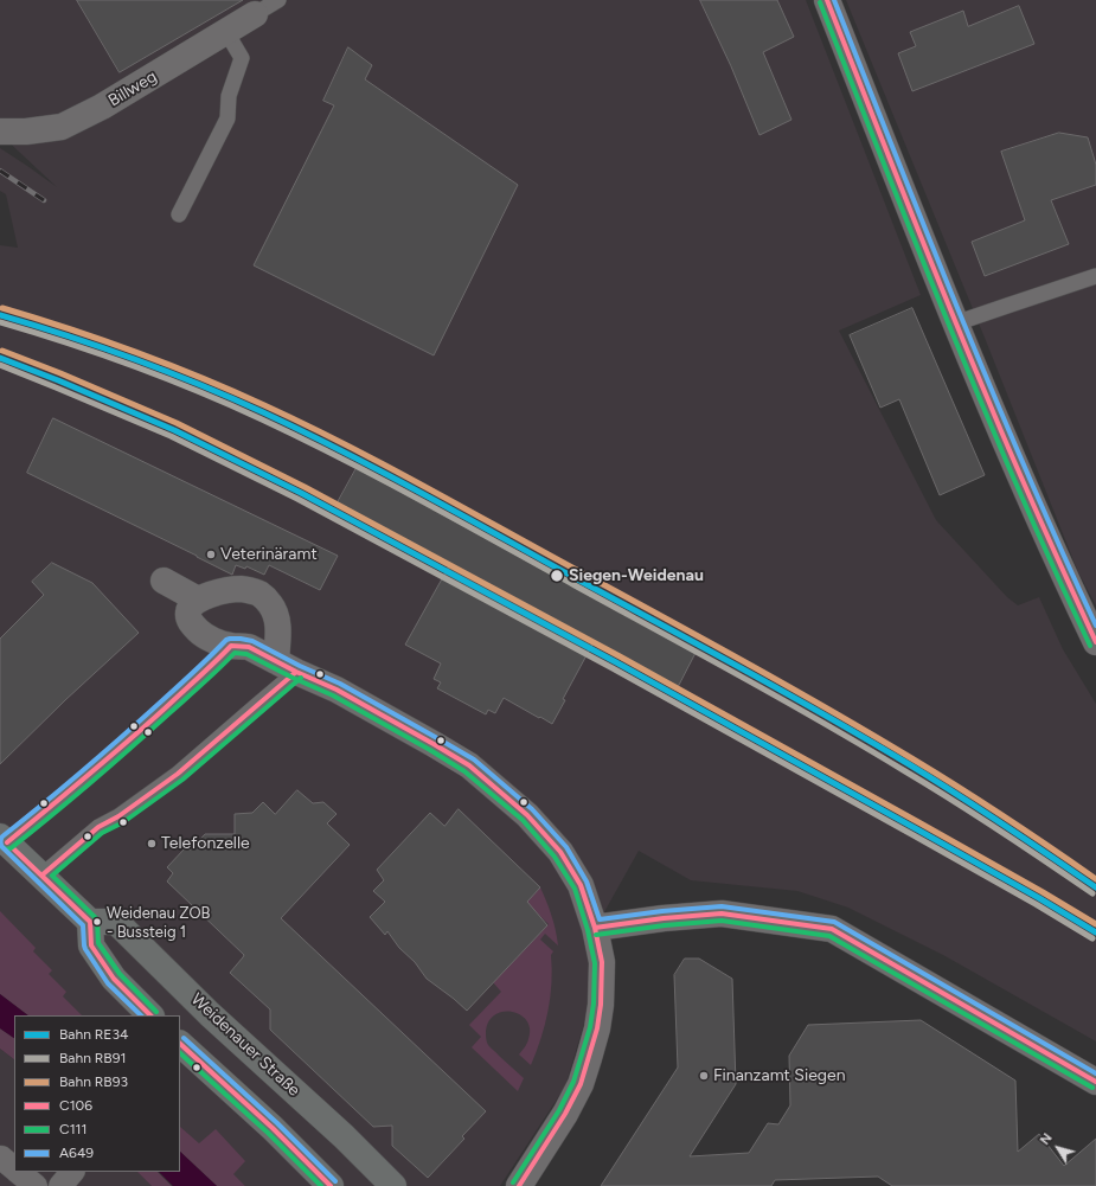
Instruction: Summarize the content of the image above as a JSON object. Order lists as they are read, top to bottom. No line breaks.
{"streets":{"main road":["Weidenauer Straße"],"street":["Billweg"]},"places":["Veterinäramt","Siegen-Weidenau","Telefonzelle","Weidenau ZOB - Bussteig 1","Finanzamt Siegen"],"lines":["transit line C106","transit line A649","transit line C111","rail line RB93","rail line RE34","rail line RB91"],"legend":["Bahn RE34","Bahn RB91","Bahn RB93","C106","C111","A649"],"north":"top left"}
